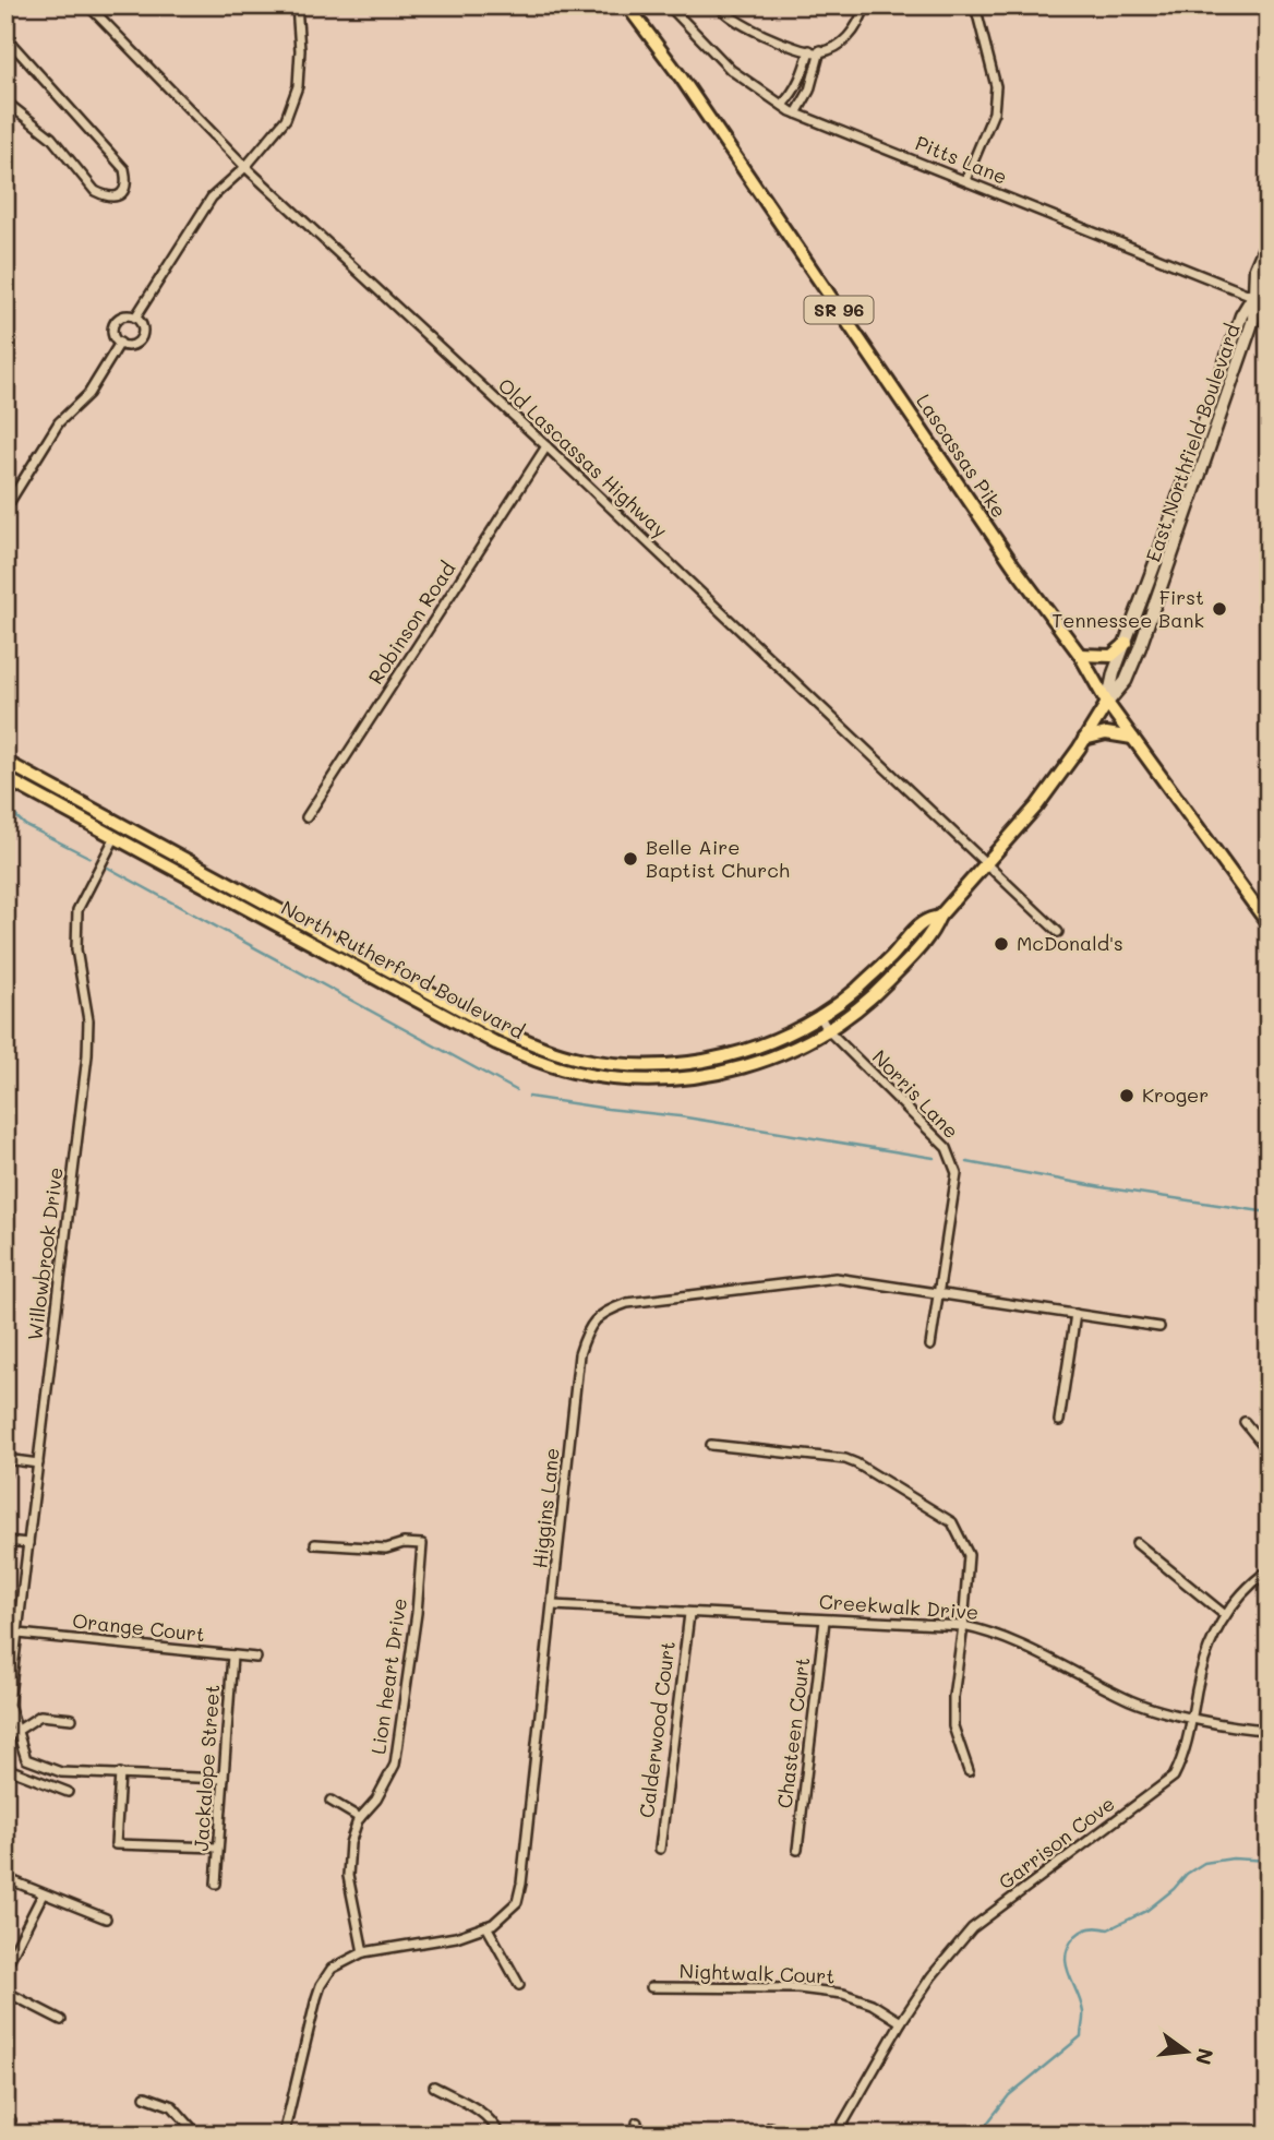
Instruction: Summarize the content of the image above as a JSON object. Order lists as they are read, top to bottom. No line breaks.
{"streets":{"main road":["SR 96","East Northfield Boulevard","Lascassas Pike","North Rutherford Boulevard"],"street":["Pitts Lane","Old Lascassas Highway","Robinson Road","Norris Lane","Willowbrook Drive","Higgins Lane","Creekwalk Drive","Orange Court","Lion heart Drive","Calderwood Court","Chasteen Court","Jackalope Street","Garrison Cove","Nightwalk Court"]},"crossings":[["Pitts Lane","East Northfield Boulevard"],["East Northfield Boulevard","Lascassas Pike"],["East Northfield Boulevard","North Rutherford Boulevard"],["Lascassas Pike","North Rutherford Boulevard"],["Old Lascassas Highway","Robinson Road"],["Old Lascassas Highway","North Rutherford Boulevard"],["North Rutherford Boulevard","Norris Lane"],["North Rutherford Boulevard","Willowbrook Drive"],["Norris Lane","Higgins Lane"],["Willowbrook Drive","Orange Court"],["Higgins Lane","Creekwalk Drive"],["Higgins Lane","Lion heart Drive"],["Creekwalk Drive","Calderwood Court"],["Creekwalk Drive","Chasteen Court"],["Creekwalk Drive","Garrison Cove"],["Orange Court","Jackalope Street"],["Garrison Cove","Nightwalk Court"]],"places":["First Tennessee Bank","Belle Aire Baptist Church","McDonald's","Kroger"],"north":"right"}
